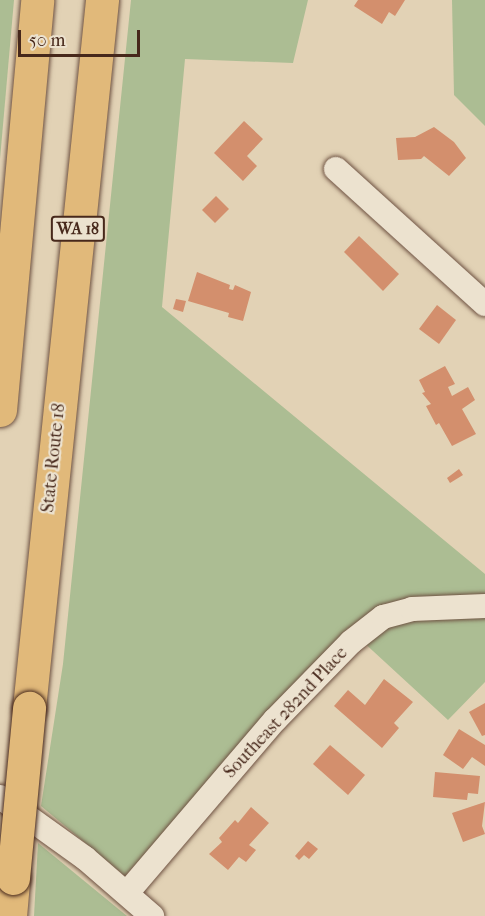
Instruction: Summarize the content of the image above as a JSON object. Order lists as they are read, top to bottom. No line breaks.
{"streets":{"highway":["WA 18","State Route 18"],"street":["Southeast 282nd Place"]},"scale_bar":"50 m"}
